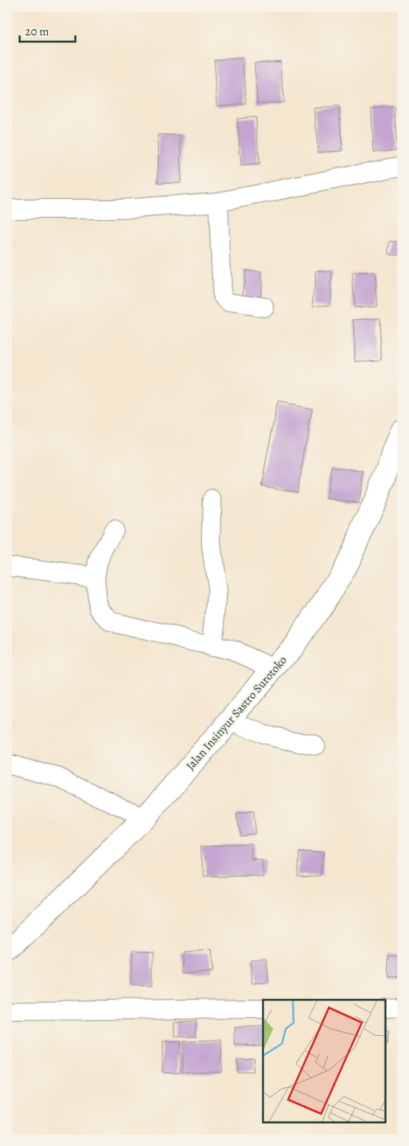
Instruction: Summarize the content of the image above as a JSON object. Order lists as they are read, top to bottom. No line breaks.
{"streets":{"street":["Jalan Insinyur Sastro Surotoko"]},"scale_bar":"20 m"}
